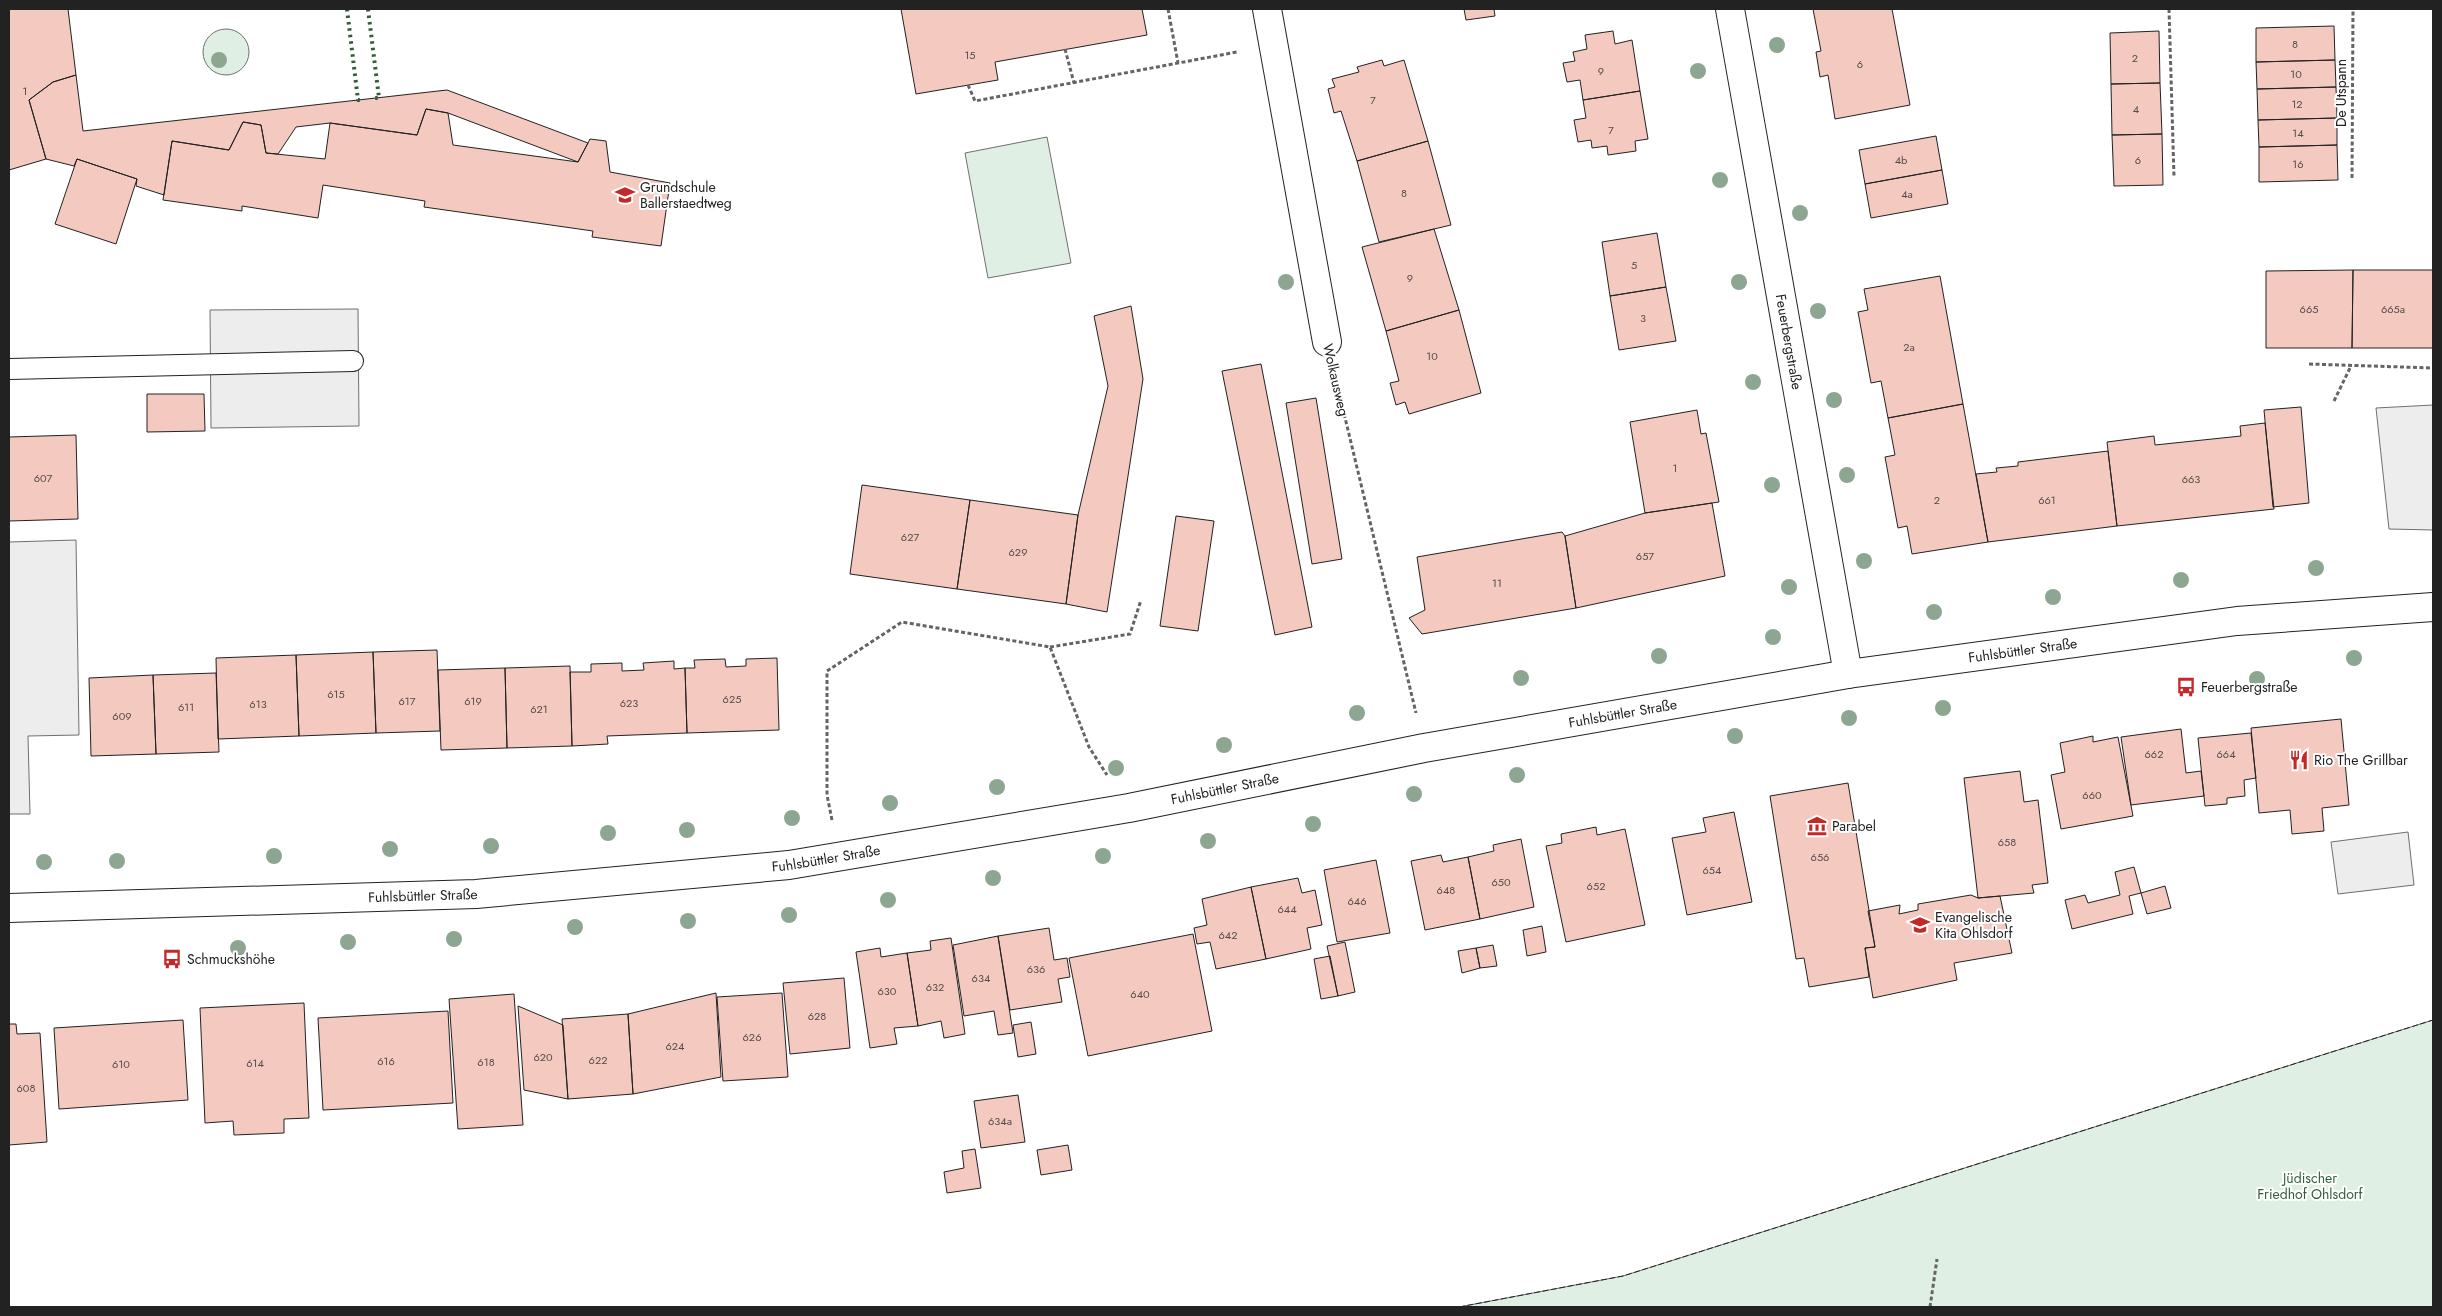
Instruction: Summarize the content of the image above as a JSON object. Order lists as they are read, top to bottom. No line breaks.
{"streets":{"main road":["Feuerbergstraße","Wolkausweg","Fuhlsbüttler Straße"],"path":["De Utspann"]},"crossings":[["Feuerbergstraße","Fuhlsbüttler Straße"],["Wolkausweg","Fuhlsbüttler Straße"]],"parks":["Jüdischer Friedhof Ohlsdorf"],"places":{"school or university":["Grundschule Ballerstaedtweg","Evangelische Kita Ohlsdorf"],"bus stop":["Feuerbergstraße","Schmuckshöhe"],"restaurant":["Rio The Grillbar"],"museum":["Parabel"]},"house_numbers":["8","15","2","6","9","10","1","7","12","4","7","14","4b","6","16","8","4a","5","9","665","665a","3","2a","10","1","607","663","2","661","627","629","657","11","615","625","617","619","623","613","611","621","609","662","664","660","658","656","654","650","652","648","646","644","642","636","634","632","630","640","628","626","624","620","622","616","618","614","610","608","634a"]}
